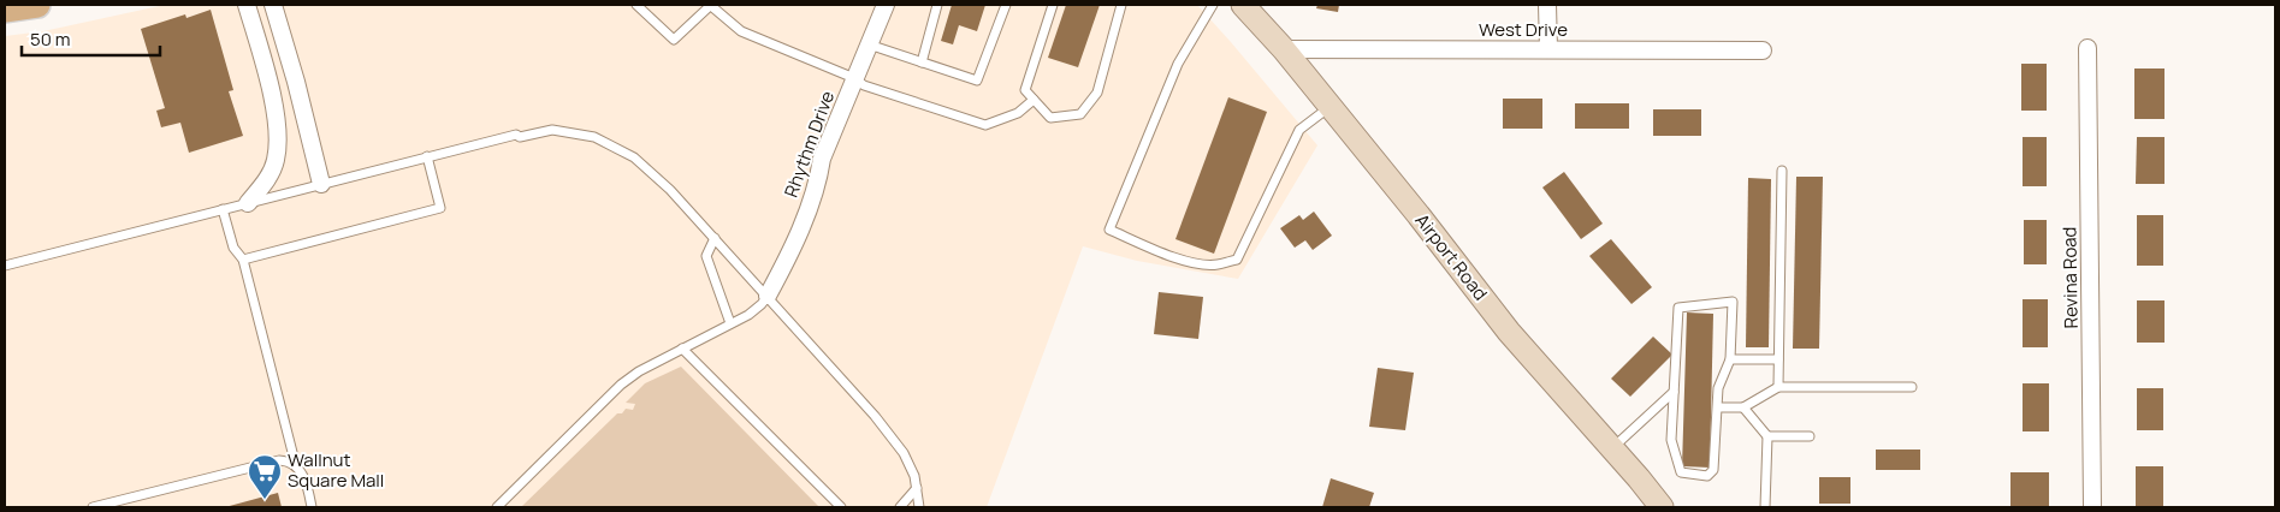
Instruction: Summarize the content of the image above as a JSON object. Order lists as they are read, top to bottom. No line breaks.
{"streets":{"street":["West Drive","Rhythm Drive","Airport Road","Revina Road"]},"crossings":[["West Drive","Airport Road"]],"places":{"supermarket":["Wallnut Square Mall"]},"scale_bar":"50 m"}
